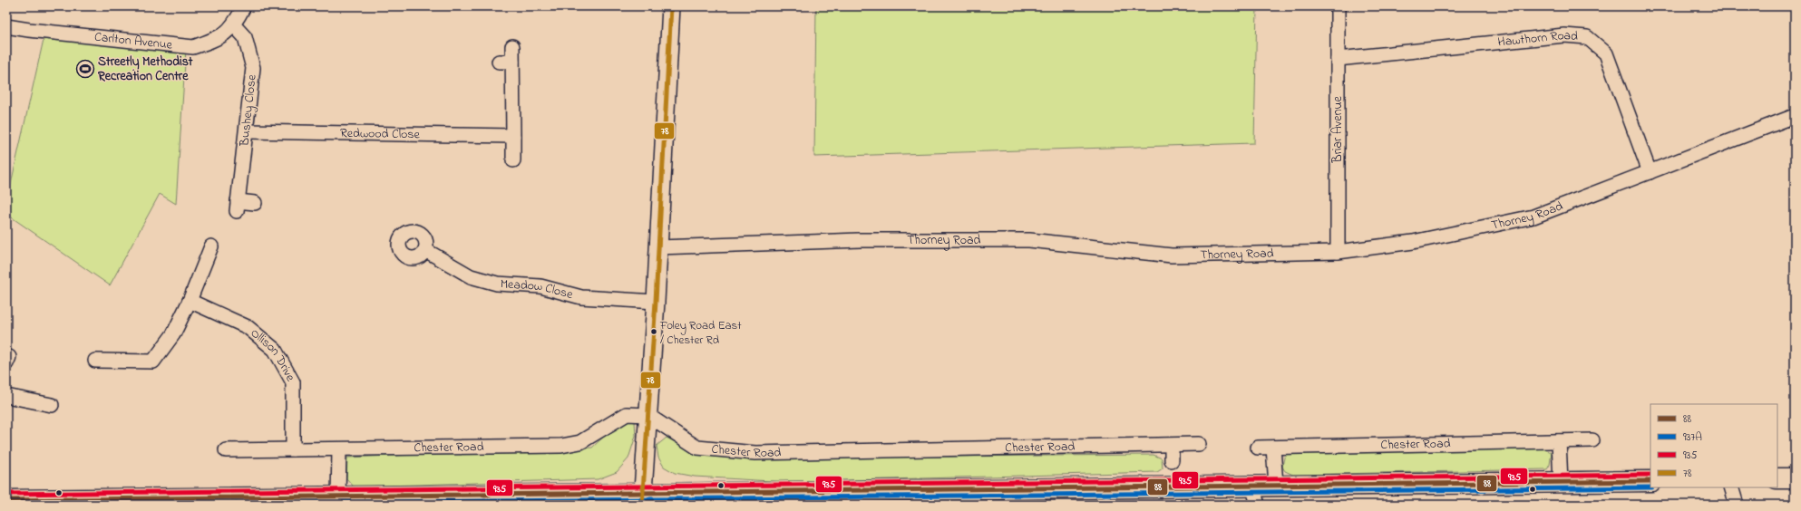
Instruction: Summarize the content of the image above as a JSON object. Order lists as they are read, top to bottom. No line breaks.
{"streets":{"street":["Hawthorn Road","Carlton Avenue","Bushey Close","Briar Avenue","Redwood Close","Thorney Road","Meadow Close","Ollison Drive","Chester Road"]},"crossings":[["Hawthorn Road","Briar Avenue"],["Hawthorn Road","Thorney Road"],["Carlton Avenue","Bushey Close"],["Bushey Close","Redwood Close"],["Briar Avenue","Thorney Road"],["Ollison Drive","Chester Road"]],"places":{"sports":["Streetly Methodist Recreation Centre"],"other":["Foley Road East / Chester Rd"]},"lines":["transit line 78","transit line 935","transit line 88","transit line 937A"],"legend":["88","937A","935","78"]}
